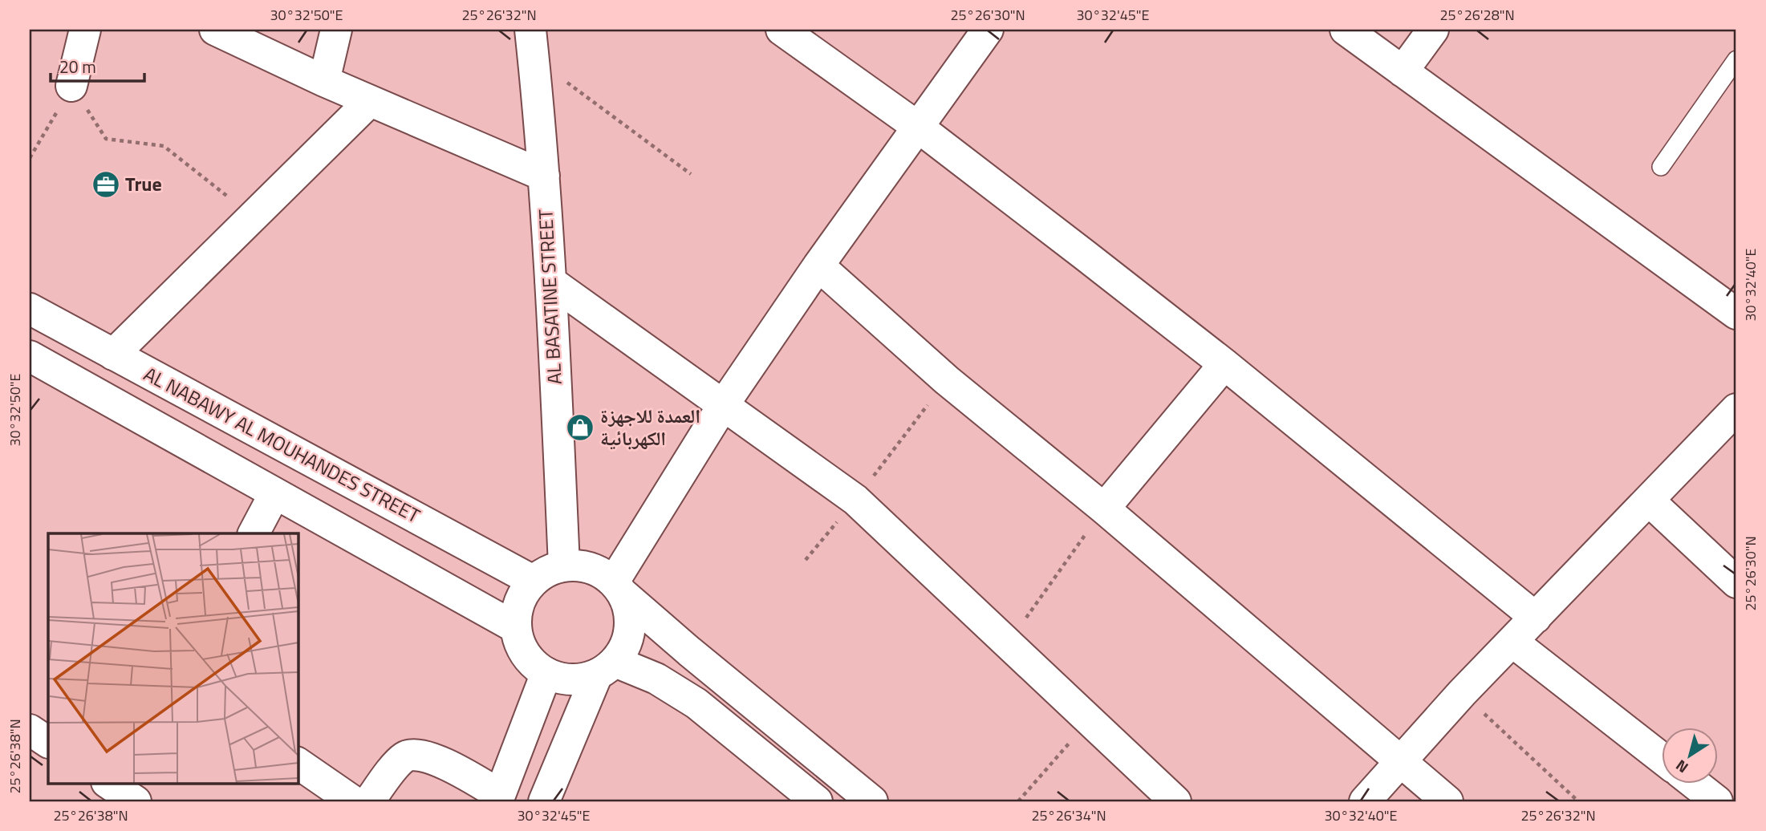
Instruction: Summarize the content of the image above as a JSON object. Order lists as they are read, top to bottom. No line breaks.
{"streets":{"street":["AL BASATINE STREET","AL NABAWY AL MOUHANDES STREET"]},"crossings":[["AL BASATINE STREET","AL NABAWY AL MOUHANDES STREET"]],"places":{"office":["True"],"shop":["العمدة للاجهزة الكهربائية"]},"scale_bar":"20 m","north":"bottom left","coordinates":["30°32'50\"E","25°26'32\"N","25°26'30\"N","30°32'45\"E","25°26'28\"N","30°32'40\"E","25°26'38\"N","25°26'34\"N"]}
